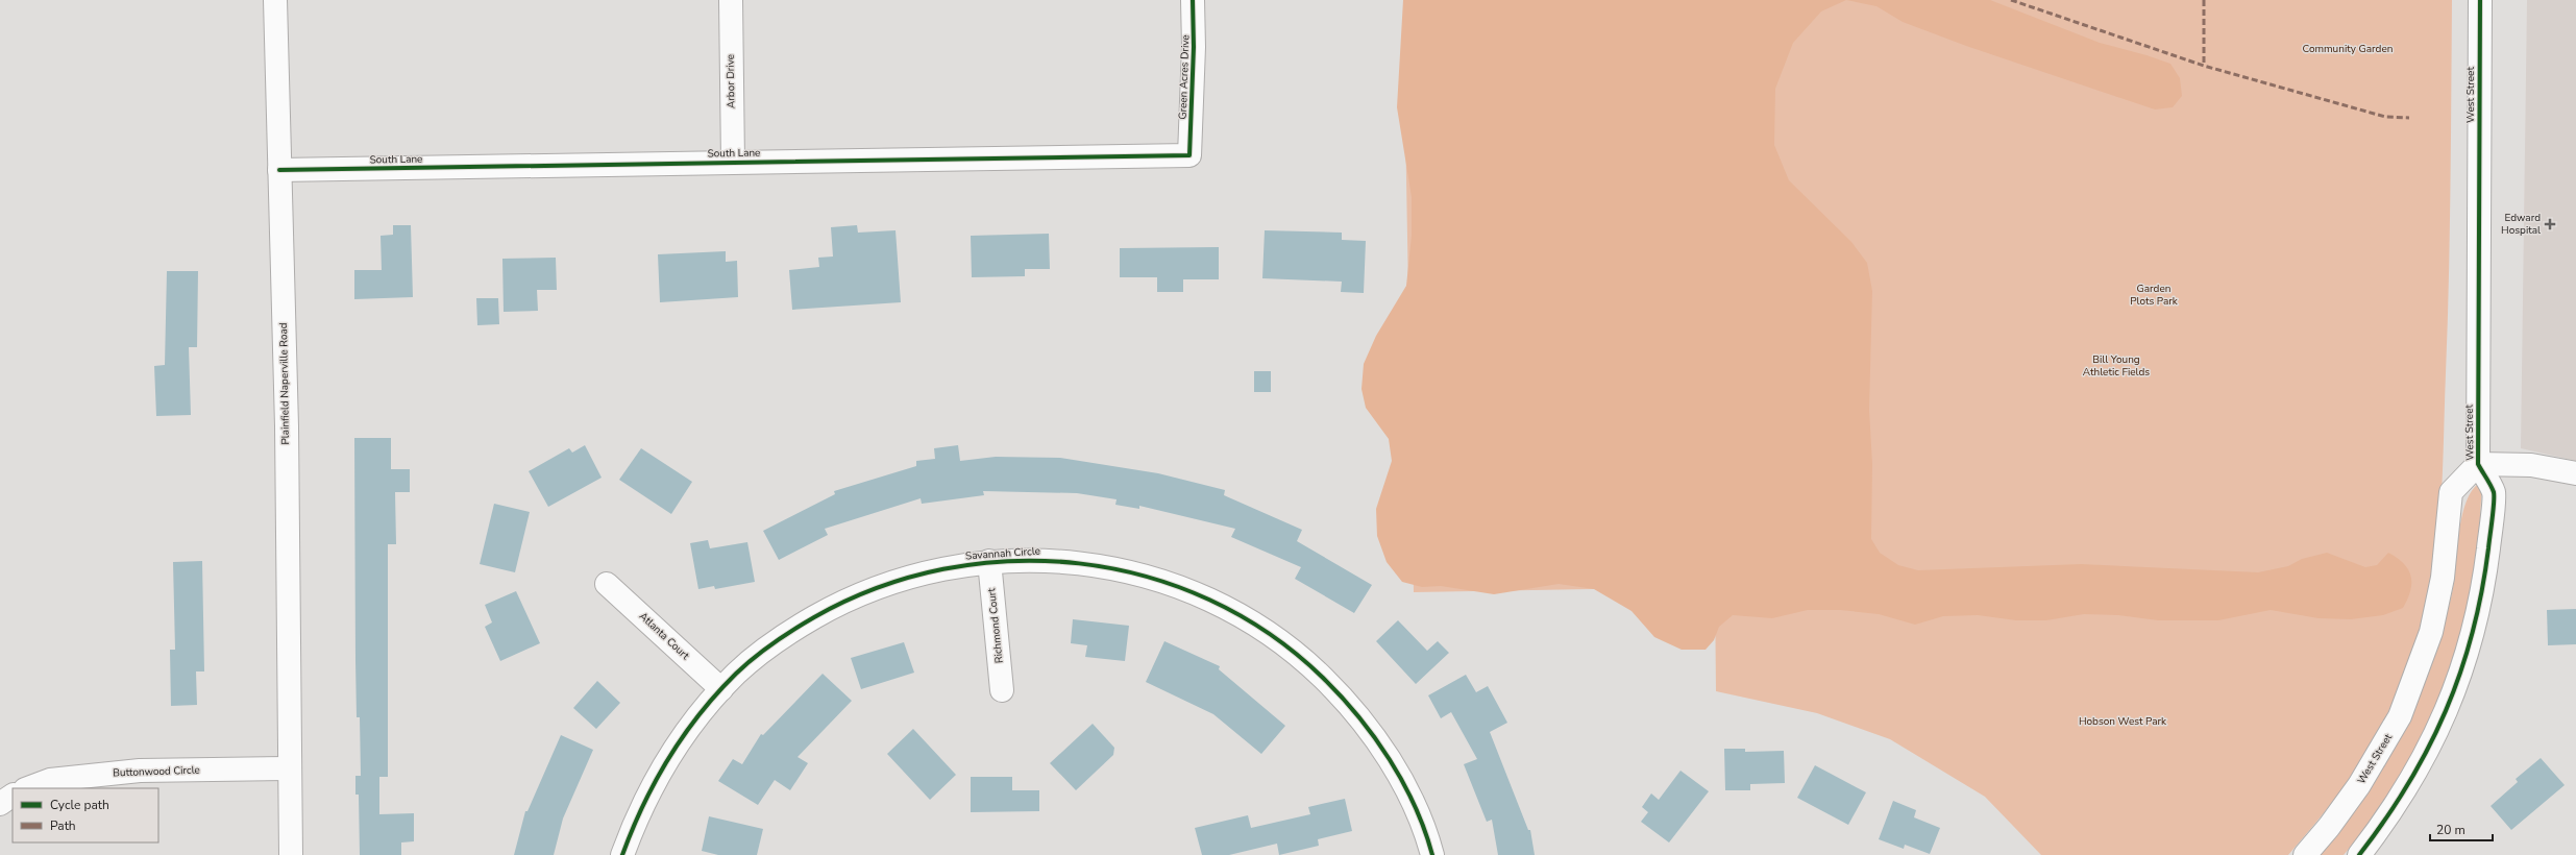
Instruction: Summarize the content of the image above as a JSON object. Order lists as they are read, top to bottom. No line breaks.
{"streets":{"street":["Green Acres Drive","Arbor Drive","West Street","South Lane","Plainfield Naperville Road","Savannah Circle","Richmond Court","Atlanta Court","Buttonwood Circle"]},"crossings":[["Green Acres Drive","South Lane"],["Arbor Drive","South Lane"],["South Lane","Plainfield Naperville Road"],["Plainfield Naperville Road","Buttonwood Circle"],["Savannah Circle","Richmond Court"],["Savannah Circle","Atlanta Court"]],"parks":["Community Garden","Garden Plots Park","Bill Young Athletic Fields","Hobson West Park"],"places":{"health":["Edward Hospital"]},"legend":["Cycle path","Path"],"scale_bar":"20 m"}
